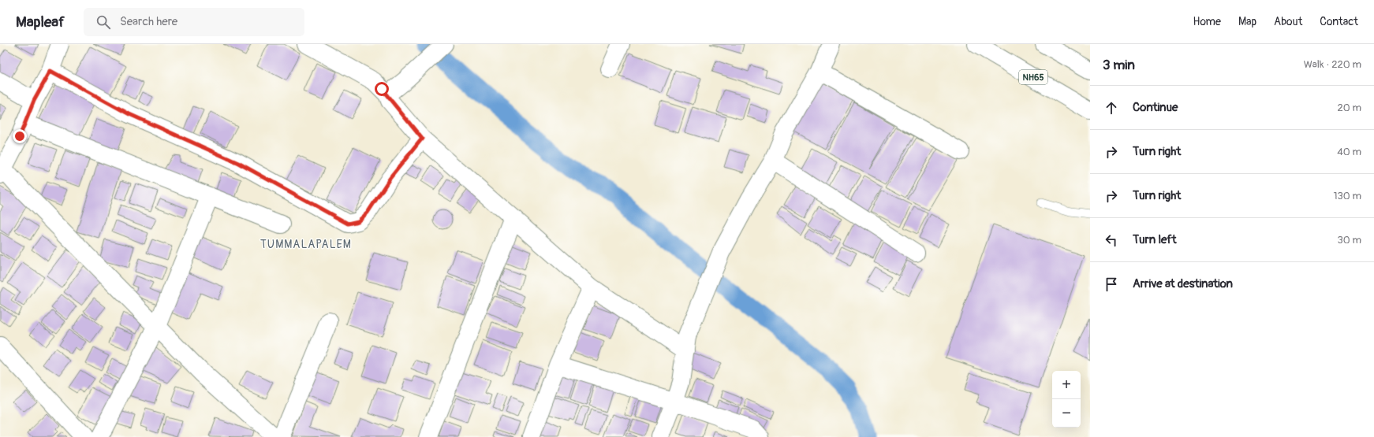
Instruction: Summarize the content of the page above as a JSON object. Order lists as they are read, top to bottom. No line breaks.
{"streets":{"main road":["NH65"]},"districts":["TUMMALAPALEM"],"page":{"header":"Mapleaf","search":"Search here","nav":["Home","Map","About","Contact"],"heading":["3 min","Walk · 220 m"],"list":[["Continue","20 m"],["Turn right","40 m"],["Turn right","130 m"],["Turn left","30 m"],"Arrive at destination"],"map_buttons":["+","−"]}}
